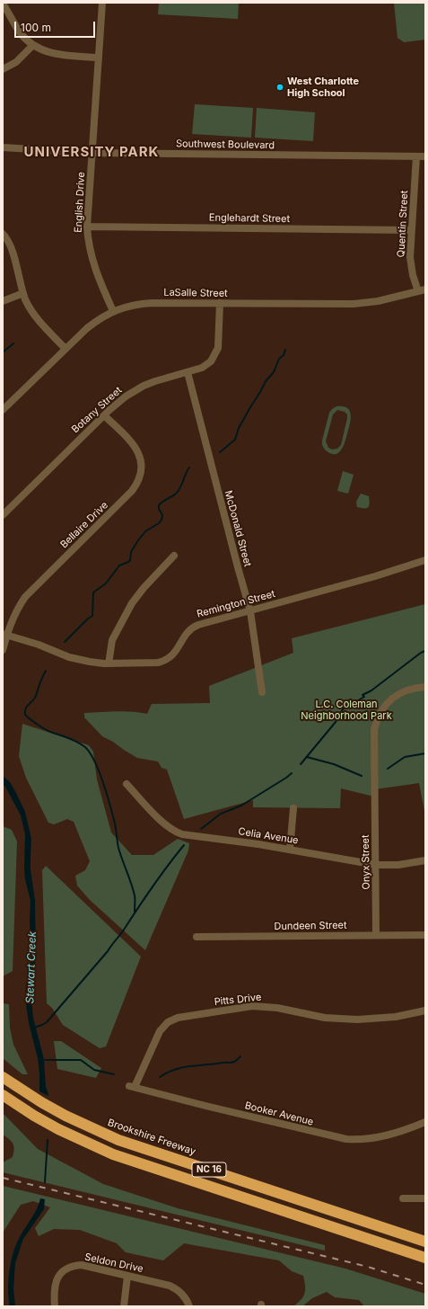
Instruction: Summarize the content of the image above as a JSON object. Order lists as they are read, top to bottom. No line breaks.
{"streets":{"highway":["Brookshire Freeway","NC 16"],"street":["Southwest Boulevard","English Drive","Englehardt Street","Quentin Street","LaSalle Street","Botany Street","Bellaire Drive","McDonald Street","Remington Street","Celia Avenue","Onyx Street","Dundeen Street","Pitts Drive","Booker Avenue","Seldon Drive"]},"crossings":[["Southwest Boulevard","English Drive"],["Southwest Boulevard","Quentin Street"],["English Drive","Englehardt Street"],["English Drive","LaSalle Street"],["Englehardt Street","Quentin Street"],["Quentin Street","LaSalle Street"],["LaSalle Street","Botany Street"],["Botany Street","Bellaire Drive"],["Botany Street","McDonald Street"],["Bellaire Drive","Remington Street"],["McDonald Street","Remington Street"],["Celia Avenue","Onyx Street"],["Onyx Street","Dundeen Street"],["Pitts Drive","Booker Avenue"]],"districts":["UNIVERSITY PARK"],"water":["Stewart Creek"],"parks":["L.C. Coleman Neighborhood Park"],"places":["West Charlotte High School"],"scale_bar":"100 m"}
